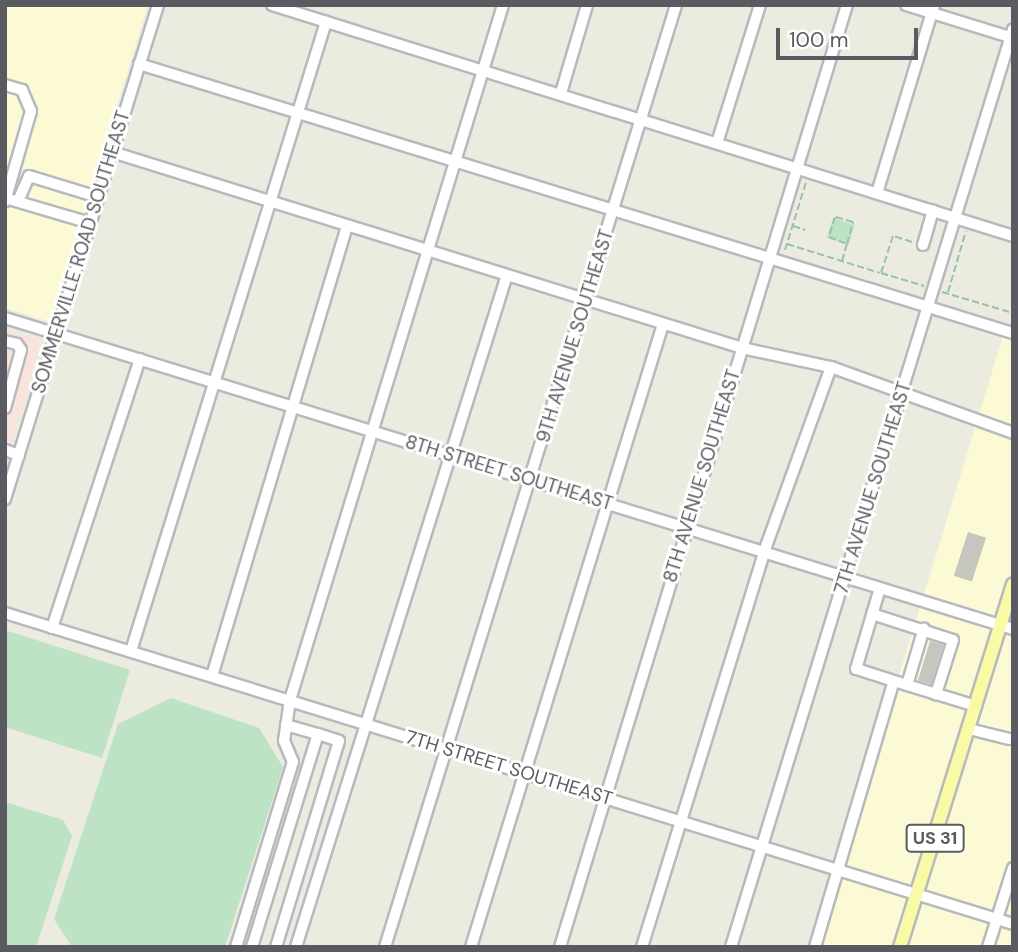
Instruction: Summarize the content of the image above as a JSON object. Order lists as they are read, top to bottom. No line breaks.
{"streets":{"main road":["US 31"],"street":["SOMMERVILLE ROAD SOUTHEAST","9TH AVENUE SOUTHEAST","8TH STREET SOUTHEAST","8TH AVENUE SOUTHEAST","7TH AVENUE SOUTHEAST","7TH STREET SOUTHEAST"]},"crossings":[["SOMMERVILLE ROAD SOUTHEAST","8TH STREET SOUTHEAST"],["9TH AVENUE SOUTHEAST","8TH STREET SOUTHEAST"],["9TH AVENUE SOUTHEAST","7TH STREET SOUTHEAST"],["8TH STREET SOUTHEAST","8TH AVENUE SOUTHEAST"],["8TH STREET SOUTHEAST","7TH AVENUE SOUTHEAST"],["8TH STREET SOUTHEAST","US 31"],["8TH AVENUE SOUTHEAST","7TH STREET SOUTHEAST"],["7TH AVENUE SOUTHEAST","7TH STREET SOUTHEAST"],["7TH STREET SOUTHEAST","US 31"]],"scale_bar":"100 m"}
